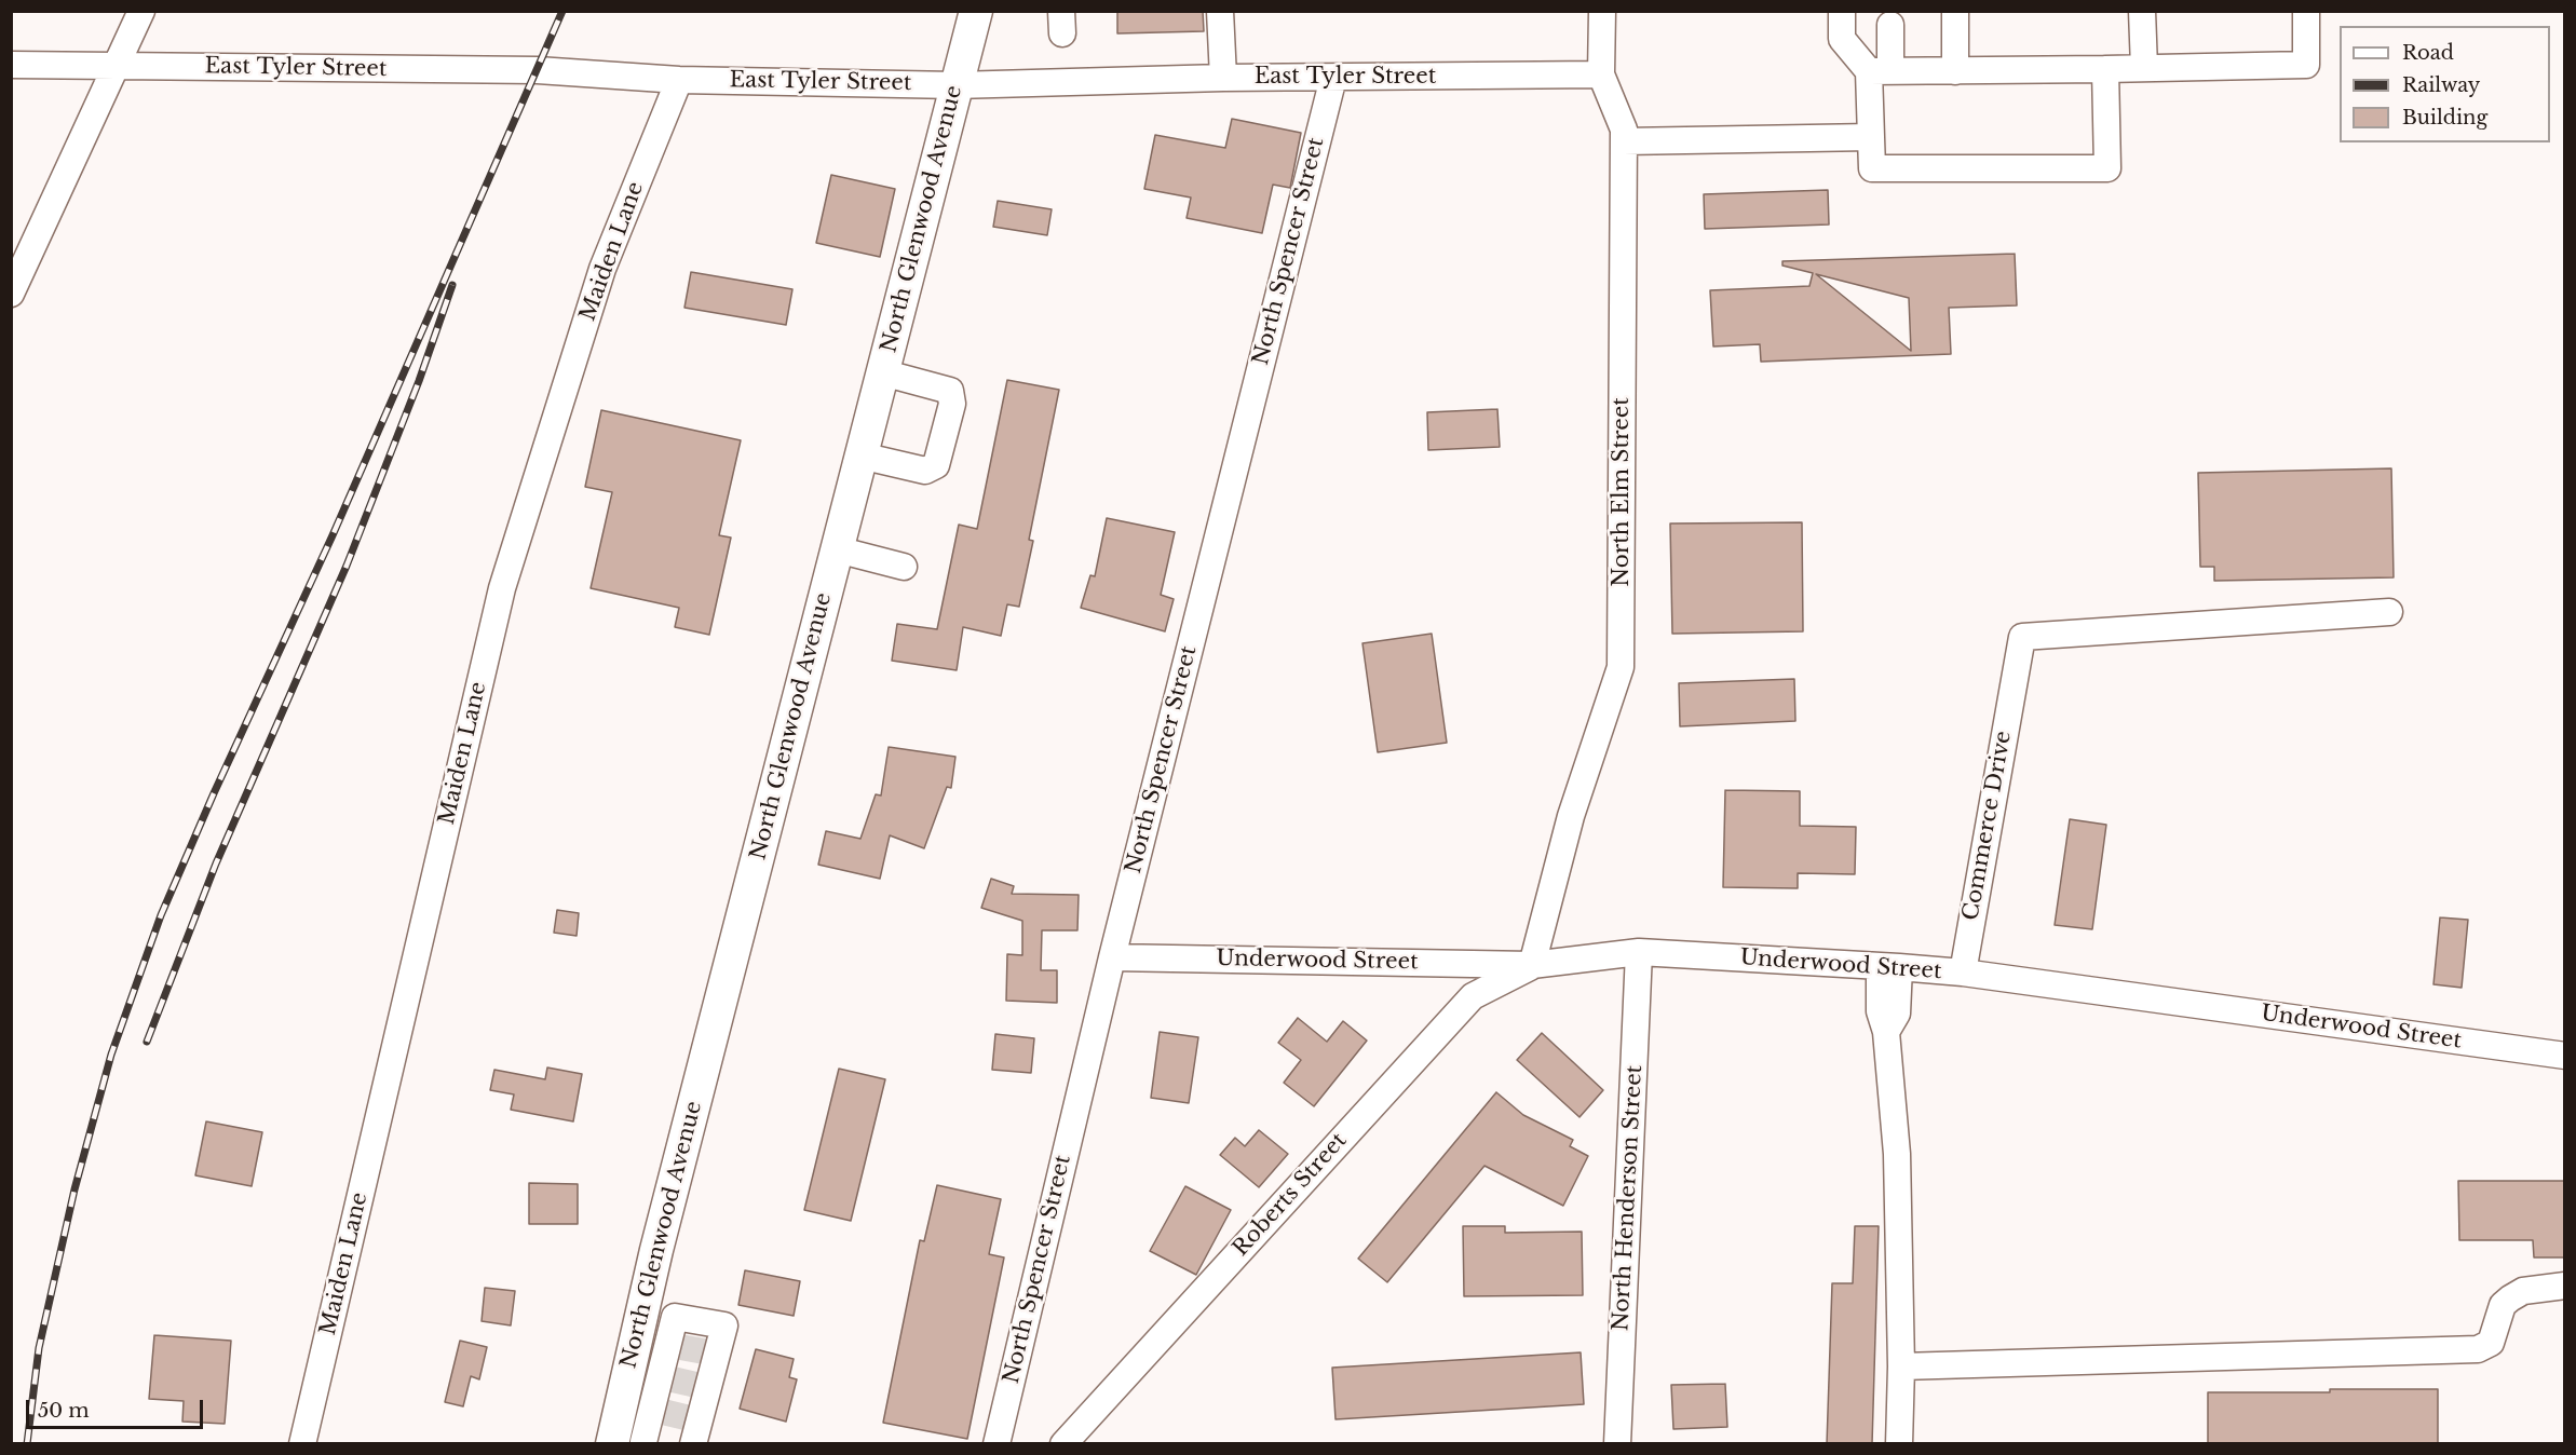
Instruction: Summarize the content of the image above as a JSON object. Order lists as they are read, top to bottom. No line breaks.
{"streets":{"main road":["North Glenwood Avenue"],"street":["East Tyler Street","Maiden Lane","North Spencer Street","North Elm Street","Commerce Drive","Underwood Street","Roberts Street","North Henderson Street"]},"crossings":[["East Tyler Street","North Glenwood Avenue"],["East Tyler Street","Maiden Lane"],["East Tyler Street","North Spencer Street"],["East Tyler Street","North Elm Street"],["North Spencer Street","Underwood Street"],["North Elm Street","Underwood Street"],["North Elm Street","Roberts Street"],["Commerce Drive","Underwood Street"],["Underwood Street","Roberts Street"],["Underwood Street","North Henderson Street"]],"legend":["Road","Railway","Building"],"scale_bar":"50 m"}
